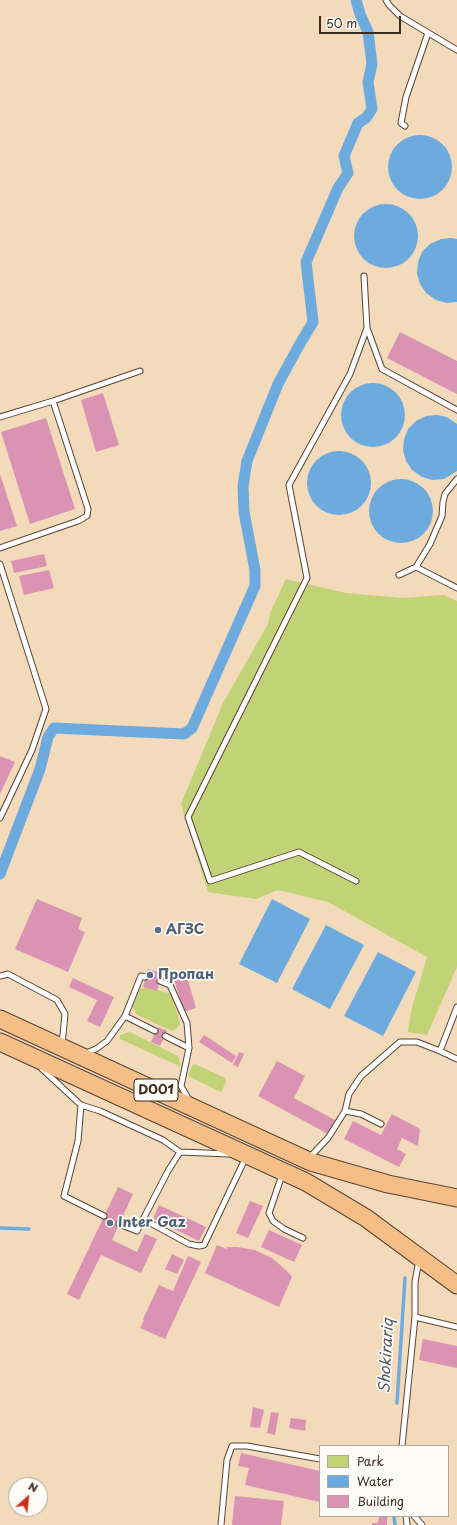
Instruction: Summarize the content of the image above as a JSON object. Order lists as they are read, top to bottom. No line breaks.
{"streets":{"highway":["D001"]},"water":["Shokirariq"],"places":["АГЗС","Пропан","Inter Gaz"],"legend":["Park","Water","Building"],"scale_bar":"50 m","north":"top right"}
